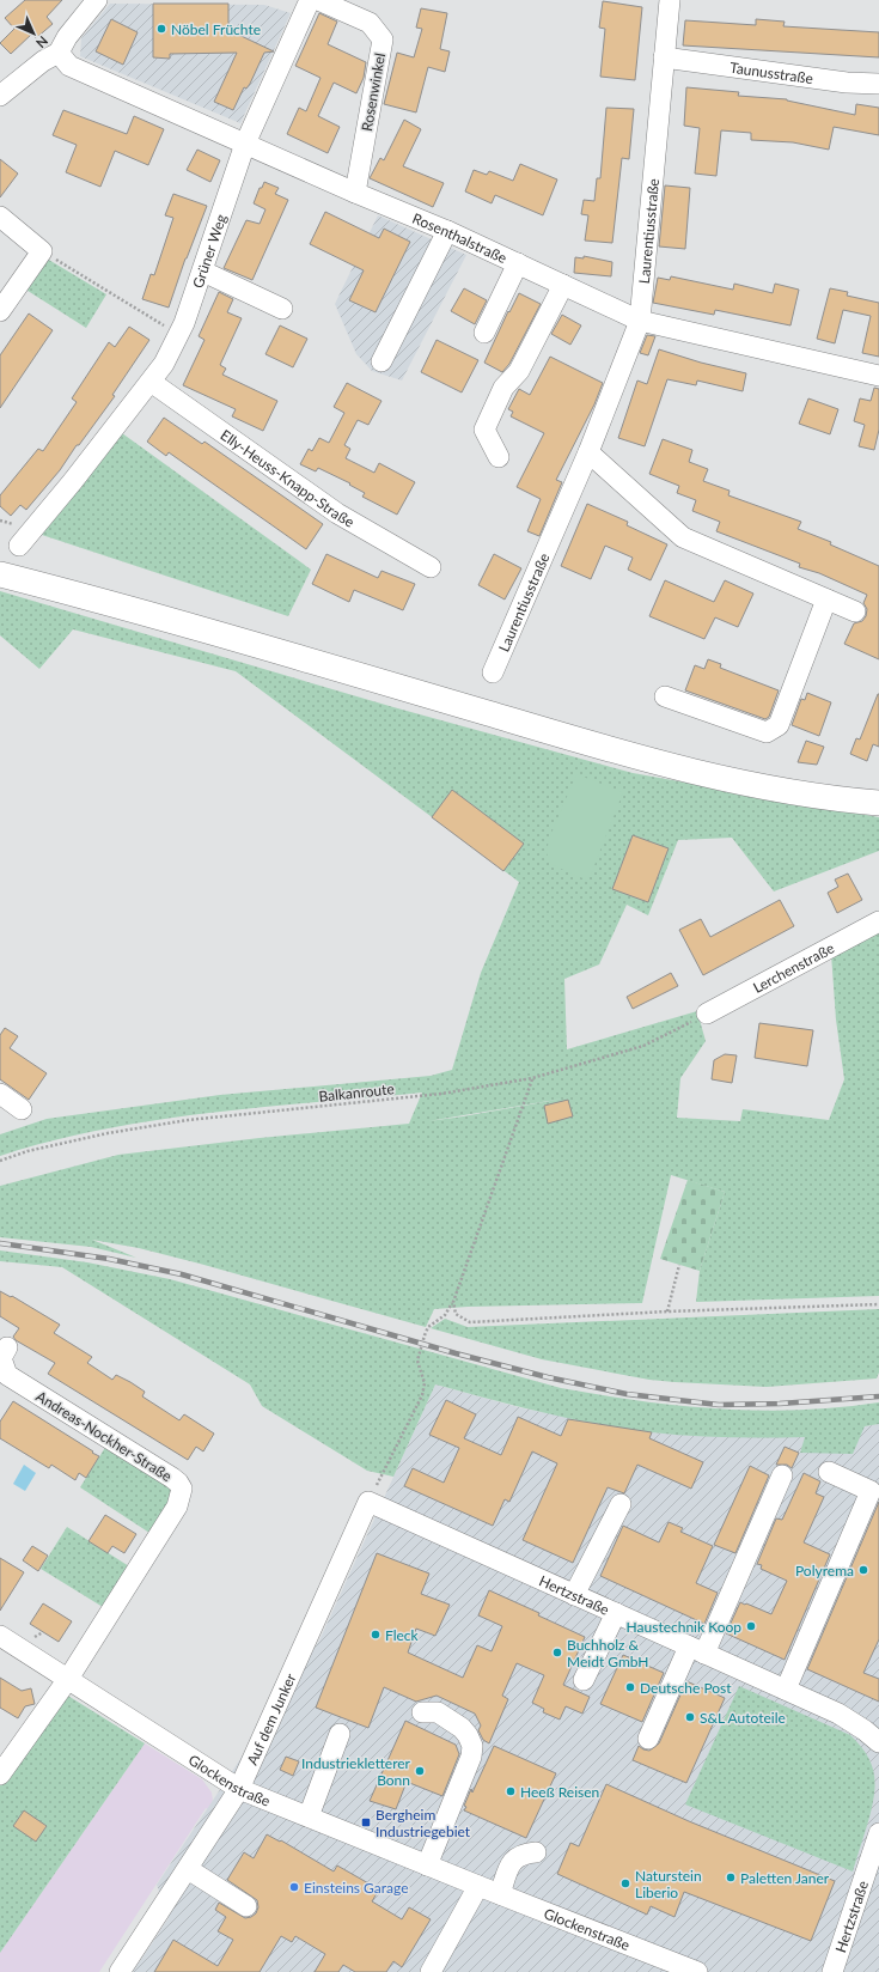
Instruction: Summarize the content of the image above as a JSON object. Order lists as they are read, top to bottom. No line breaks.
{"streets":{"street":["Taunusstraße","Rosenwinkel","Laurentiusstraße","Rosenthalstraße","Grüner Weg","Elly-Heuss-Knapp-Straße","Lerchenstraße","Andreas-Nockher-Straße","Hertzstraße","Auf dem Junker","Glockenstraße"],"path":["Balkanroute"]},"crossings":[["Taunusstraße","Laurentiusstraße"],["Rosenwinkel","Rosenthalstraße"],["Laurentiusstraße","Rosenthalstraße"],["Rosenthalstraße","Grüner Weg"],["Grüner Weg","Elly-Heuss-Knapp-Straße"],["Lerchenstraße","Balkanroute"],["Andreas-Nockher-Straße","Glockenstraße"],["Hertzstraße","Auf dem Junker"],["Auf dem Junker","Glockenstraße"]],"places":{"other":["Nöbel Früchte","Polyrema","Haustechnik Koop","Fleck","Buchholz & Meidt GmbH","Deutsche Post","S&L Autoteile","Industriekletterer Bonn","Heeß Reisen","Paletten Janer","Naturstein Liberio","Einsteins Garage"],"transit":["Bergheim Industriegebiet"]},"north":"bottom right"}
